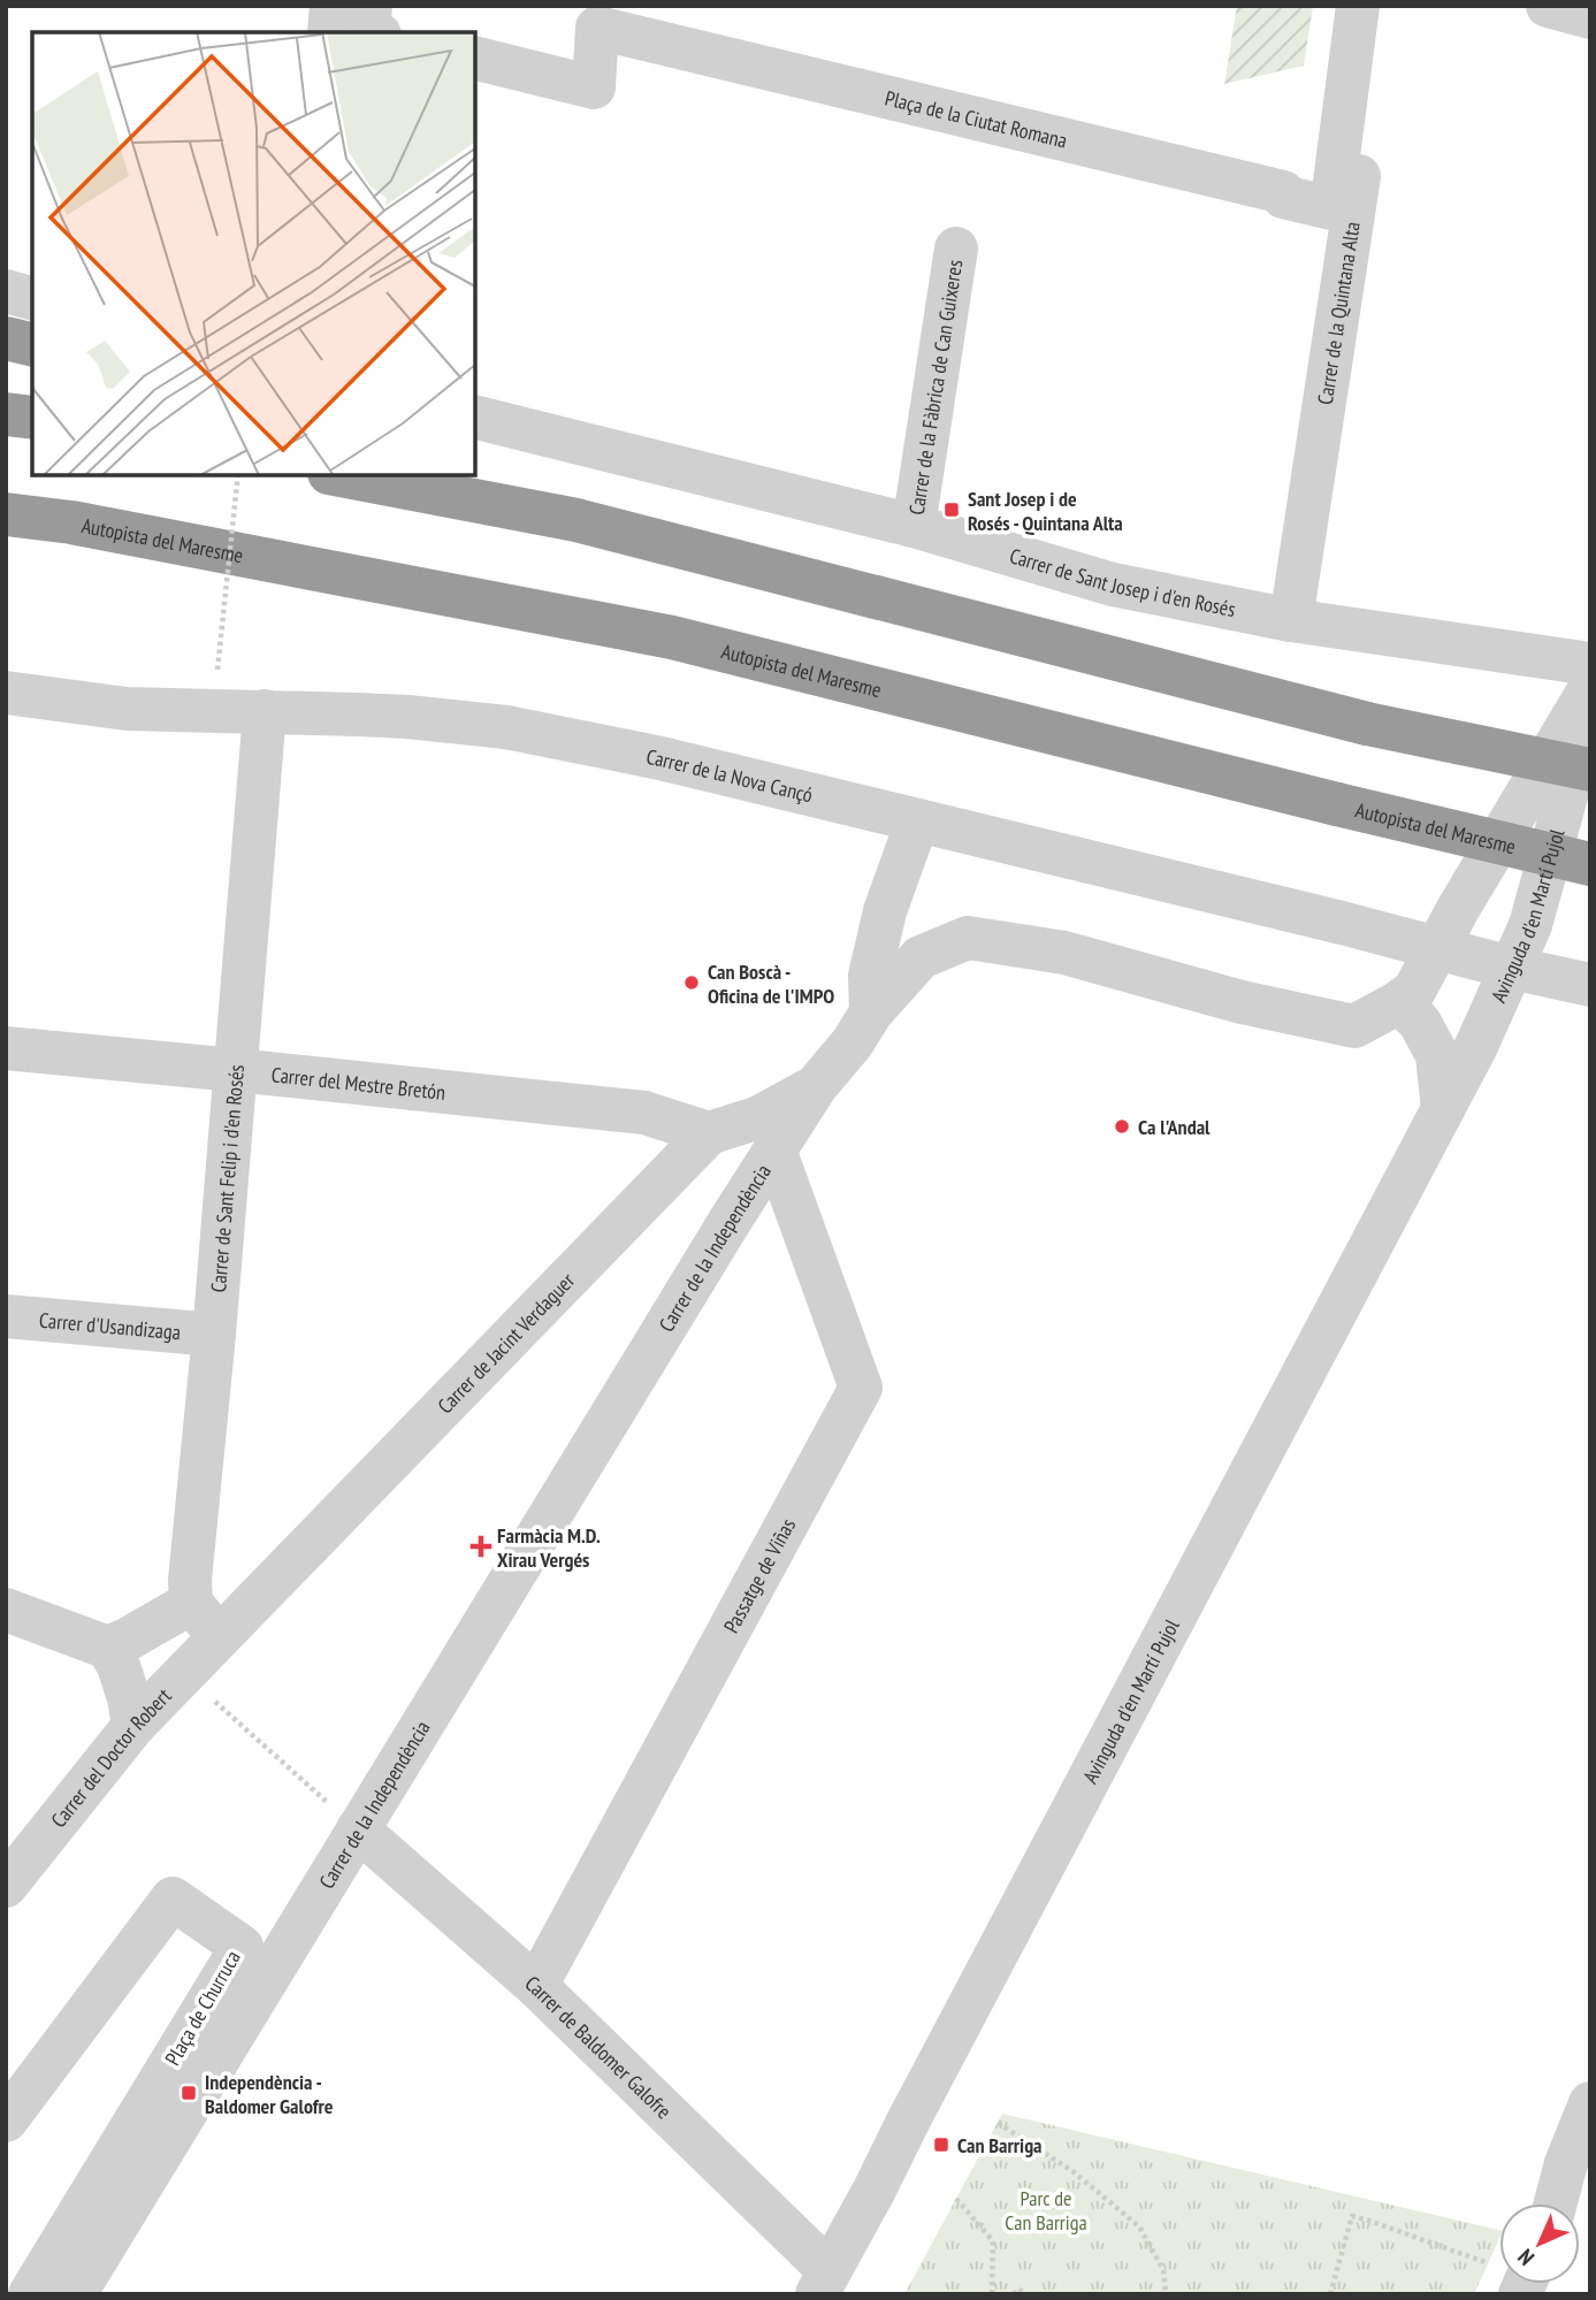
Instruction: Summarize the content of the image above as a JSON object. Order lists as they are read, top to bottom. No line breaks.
{"streets":{"highway":["Autopista del Maresme"],"street":["Plaça de la Ciutat Romana","Carrer de la Quintana Alta","Carrer de la Fàbrica de Can Guixeres","Carrer de Sant Josep i d'en Rosés","Carrer de la Nova Cançó","Avinguda d'en Martí Pujol","Carrer del Mestre Bretón","Carrer de Sant Felip i d'en Rosés","Carrer de la Independència","Carrer d'Usandizaga","Carrer de Jacint Verdaguer","Passatge de Viñas","Carrer del Doctor Robert","Plaça de Churruca","Carrer de Baldomer Galofre"]},"crossings":[["Carrer de la Quintana Alta","Carrer de Sant Josep i d'en Rosés"],["Carrer de la Fàbrica de Can Guixeres","Carrer de Sant Josep i d'en Rosés"],["Carrer de la Nova Cançó","Avinguda d'en Martí Pujol"],["Carrer de la Nova Cançó","Carrer de Sant Felip i d'en Rosés"],["Carrer de la Nova Cançó","Carrer de la Independència"],["Avinguda d'en Martí Pujol","Carrer de Baldomer Galofre"],["Carrer del Mestre Bretón","Carrer de Sant Felip i d'en Rosés"],["Carrer del Mestre Bretón","Carrer de Jacint Verdaguer"],["Carrer de Sant Felip i d'en Rosés","Carrer d'Usandizaga"],["Carrer de la Independència","Carrer de Jacint Verdaguer"],["Carrer de la Independència","Passatge de Viñas"],["Carrer de la Independència","Carrer de Baldomer Galofre"],["Carrer de Jacint Verdaguer","Carrer del Doctor Robert"],["Passatge de Viñas","Carrer de Baldomer Galofre"]],"parks":["Parc de Can Barriga"],"places":{"transit":["Sant Josep i de Rosés - Quintana Alta","Independència - Baldomer Galofre","Can Barriga"],"other":["Can Boscà - Oficina de l'IMPO","Ca l'Andal"],"health":["Farmàcia M.D. Xirau Vergés"]},"north":"bottom left"}
